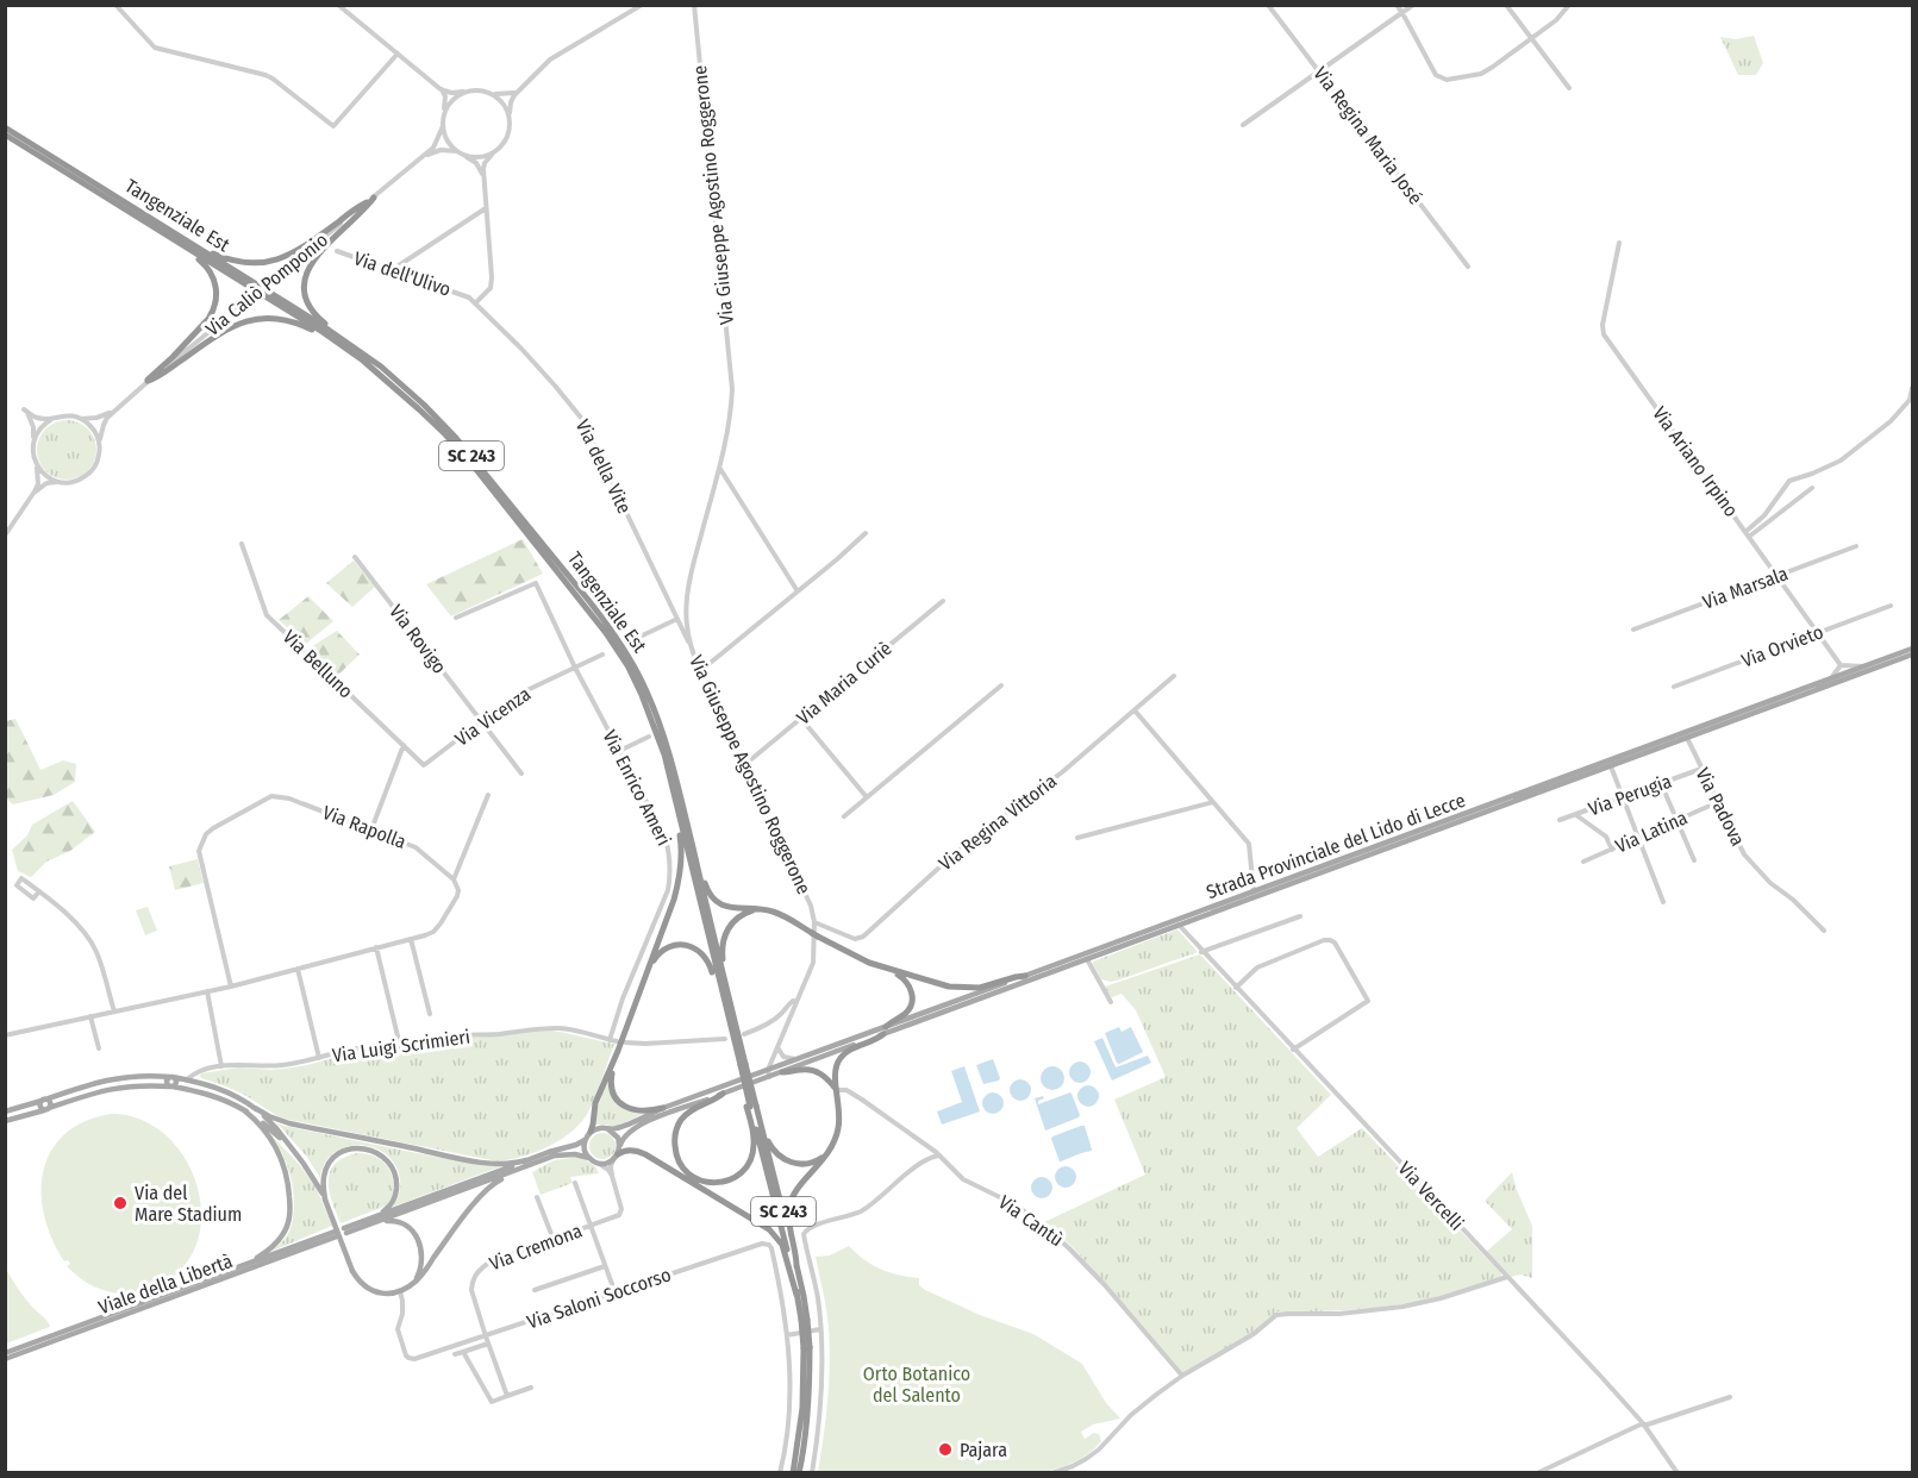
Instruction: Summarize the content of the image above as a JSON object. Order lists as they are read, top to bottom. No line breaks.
{"streets":{"highway":["Tangenziale Est","SC 243"],"main road":["Strada Provinciale del Lido di Lecce","Viale della Libertà"],"street":["Via Regina Maria José","Via Giuseppe Agostino Roggerone","Via dell'Ulivo","Via Caliò Pomponio","Via Ariano Irpino","Via della Vite","Via Marsala","Via Rovigo","Via Orvieto","Via Belluno","Via Maria Curiè","Via Vicenza","Via Enrico Ameri","Via Perugia","Via Padova","Via Regina Vittoria","Via Rapolla","Via Latina","Via Luigi Scrimieri","Via Vercelli","Via Cantù","Via Cremona","Via Saloni Soccorso"]},"crossings":[["Via Giuseppe Agostino Roggerone","Via della Vite"],["Via Giuseppe Agostino Roggerone","Via Maria Curiè"],["Via Giuseppe Agostino Roggerone","Via Regina Vittoria"],["Via Giuseppe Agostino Roggerone","Strada Provinciale del Lido di Lecce"],["Via dell'Ulivo","Via della Vite"],["Via Ariano Irpino","Via Marsala"],["Via Ariano Irpino","Via Orvieto"],["Via Rovigo","Via Vicenza"],["Via Belluno","Via Vicenza"],["Via Vicenza","Via Enrico Ameri"],["Via Enrico Ameri","Via Luigi Scrimieri"],["Via Perugia","Via Padova"],["Via Padova","Via Latina"],["Via Padova","Strada Provinciale del Lido di Lecce"],["Strada Provinciale del Lido di Lecce","Via Vercelli"],["Via Cremona","Via Saloni Soccorso"]],"parks":["Orto Botanico del Salento"],"places":["Via del Mare Stadium","Pajara"]}
